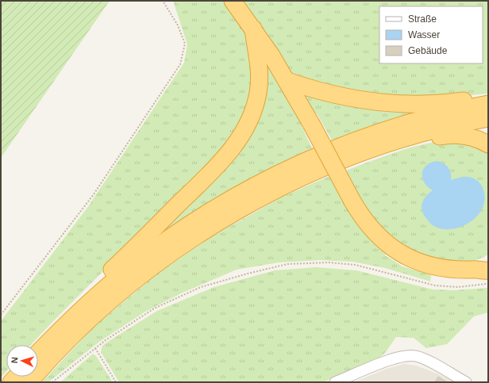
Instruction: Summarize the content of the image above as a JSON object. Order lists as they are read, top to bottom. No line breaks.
{"legend":["Straße","Wasser","Gebäude"],"north":"left"}
